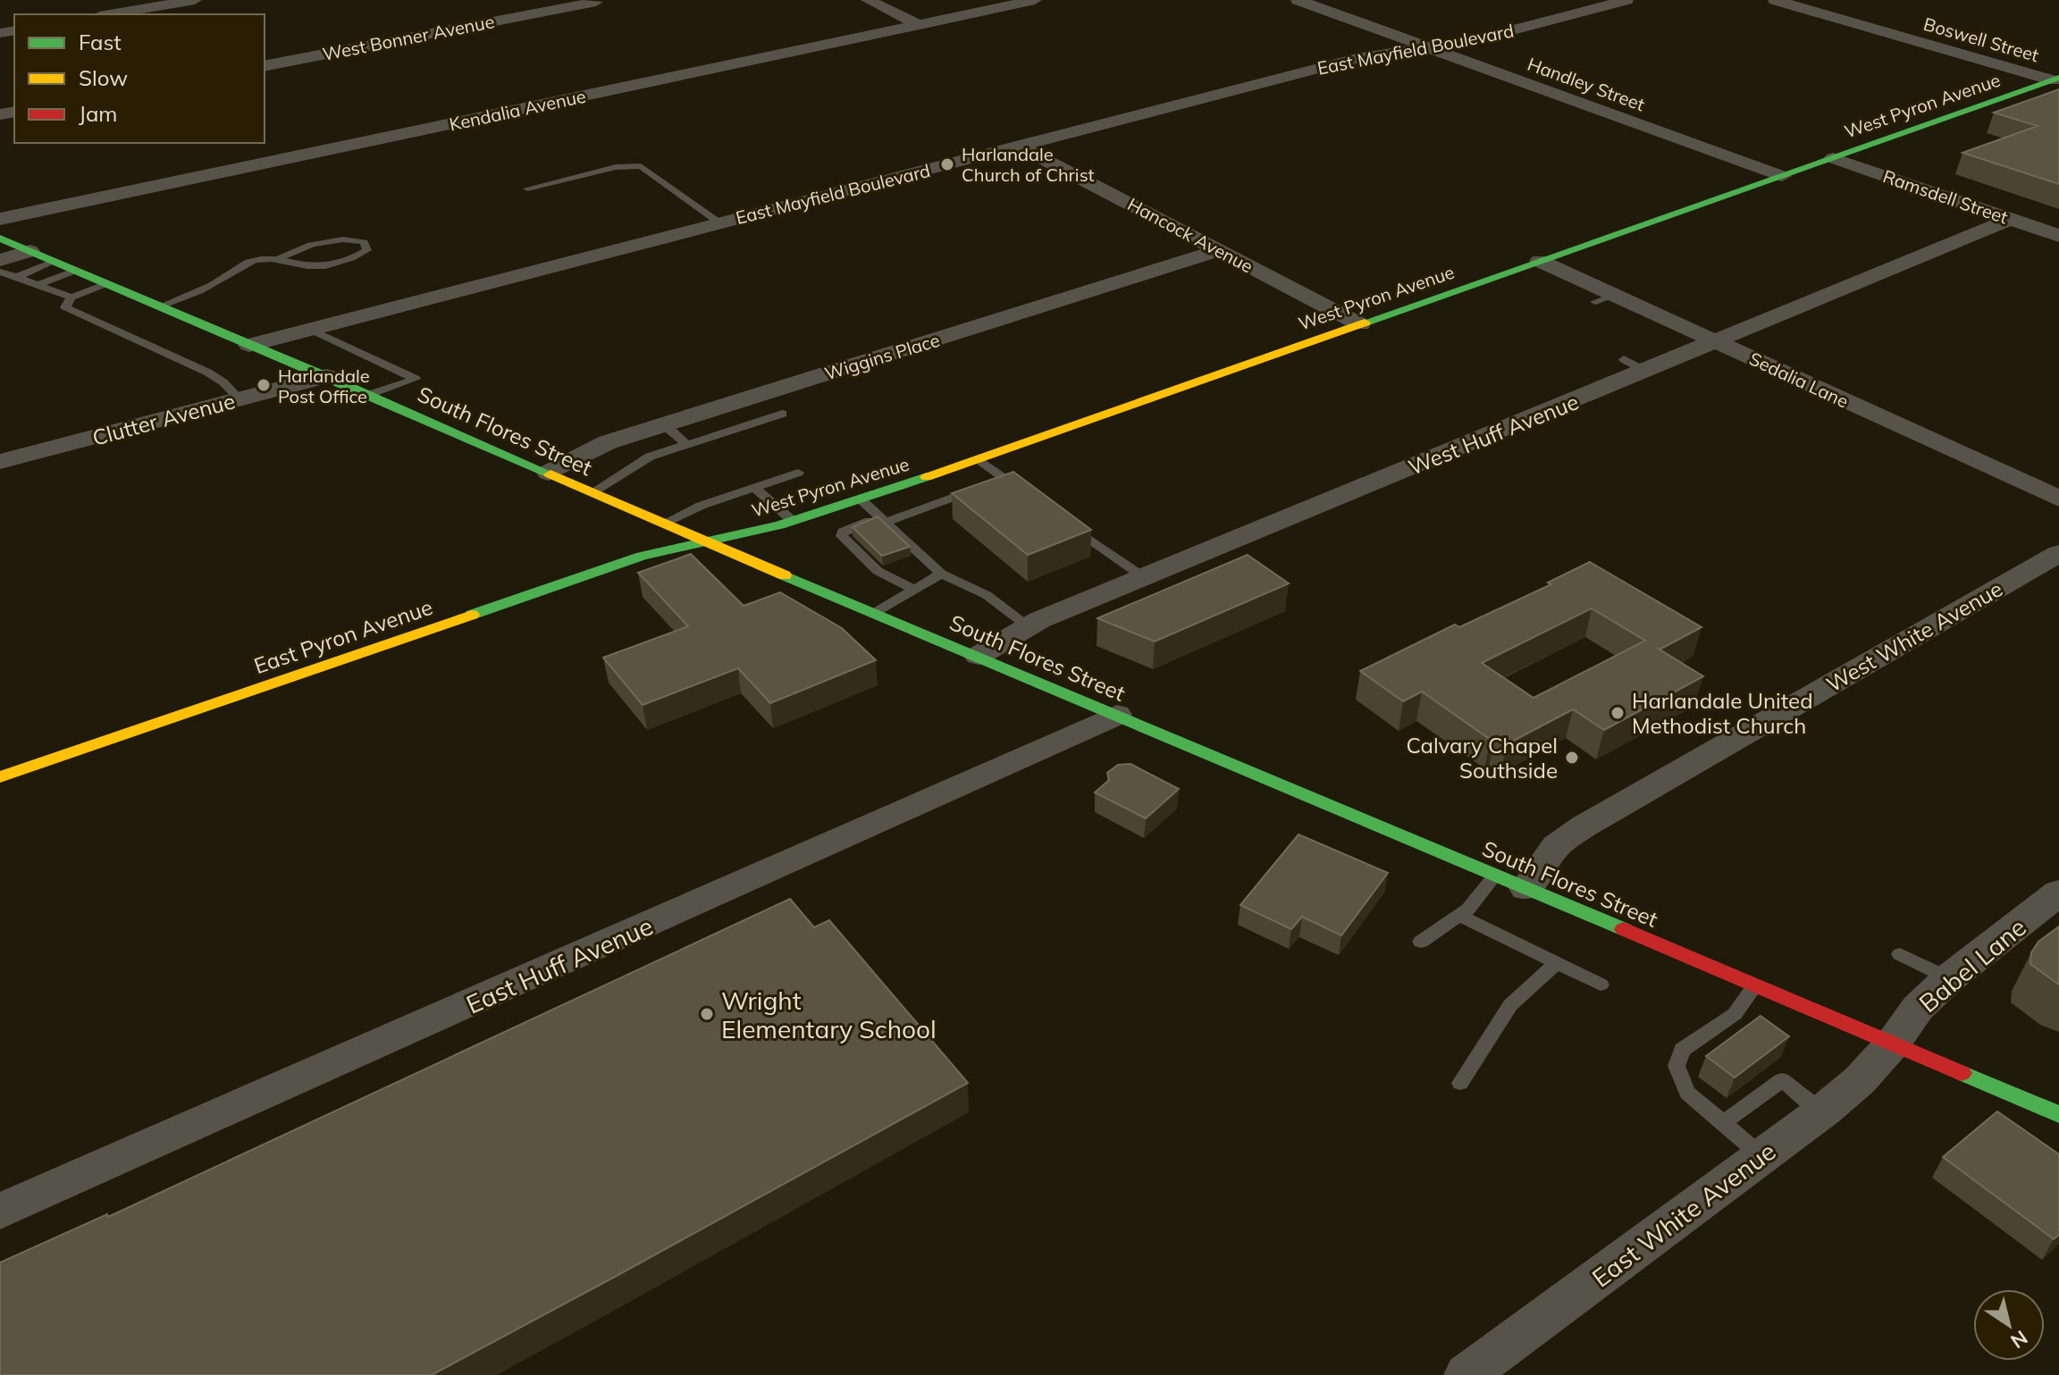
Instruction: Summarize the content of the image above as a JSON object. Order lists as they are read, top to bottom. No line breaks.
{"streets":{"street":["West Bonner Avenue","Boswell Street","East Mayfield Boulevard","Handley Street","West Pyron Avenue","Kendalia Avenue","Ramsdell Street","Hancock Avenue","Wiggins Place","Sedalia Lane","Clutter Avenue","South Flores Street","West Huff Avenue","East Pyron Avenue","West White Avenue","East Huff Avenue","Babel Lane","East White Avenue"]},"crossings":[["Boswell Street","West Pyron Avenue"],["East Mayfield Boulevard","Handley Street"],["East Mayfield Boulevard","Hancock Avenue"],["East Mayfield Boulevard","South Flores Street"],["Handley Street","West Pyron Avenue"],["West Pyron Avenue","Ramsdell Street"],["West Pyron Avenue","Hancock Avenue"],["West Pyron Avenue","Sedalia Lane"],["West Pyron Avenue","South Flores Street"],["West Pyron Avenue","East Pyron Avenue"],["Ramsdell Street","West Huff Avenue"],["Hancock Avenue","Wiggins Place"],["Wiggins Place","South Flores Street"],["Sedalia Lane","West Huff Avenue"],["Clutter Avenue","South Flores Street"],["South Flores Street","West Huff Avenue"],["South Flores Street","East Pyron Avenue"],["South Flores Street","West White Avenue"],["South Flores Street","East Huff Avenue"],["South Flores Street","Babel Lane"],["South Flores Street","East White Avenue"],["Babel Lane","East White Avenue"]],"places":["Harlandale Church of Christ","Harlandale Post Office","Harlandale United Methodist Church","Calvary Chapel Southside","Wright Elementary School"],"legend":["Fast","Slow","Jam"],"north":"bottom right"}
